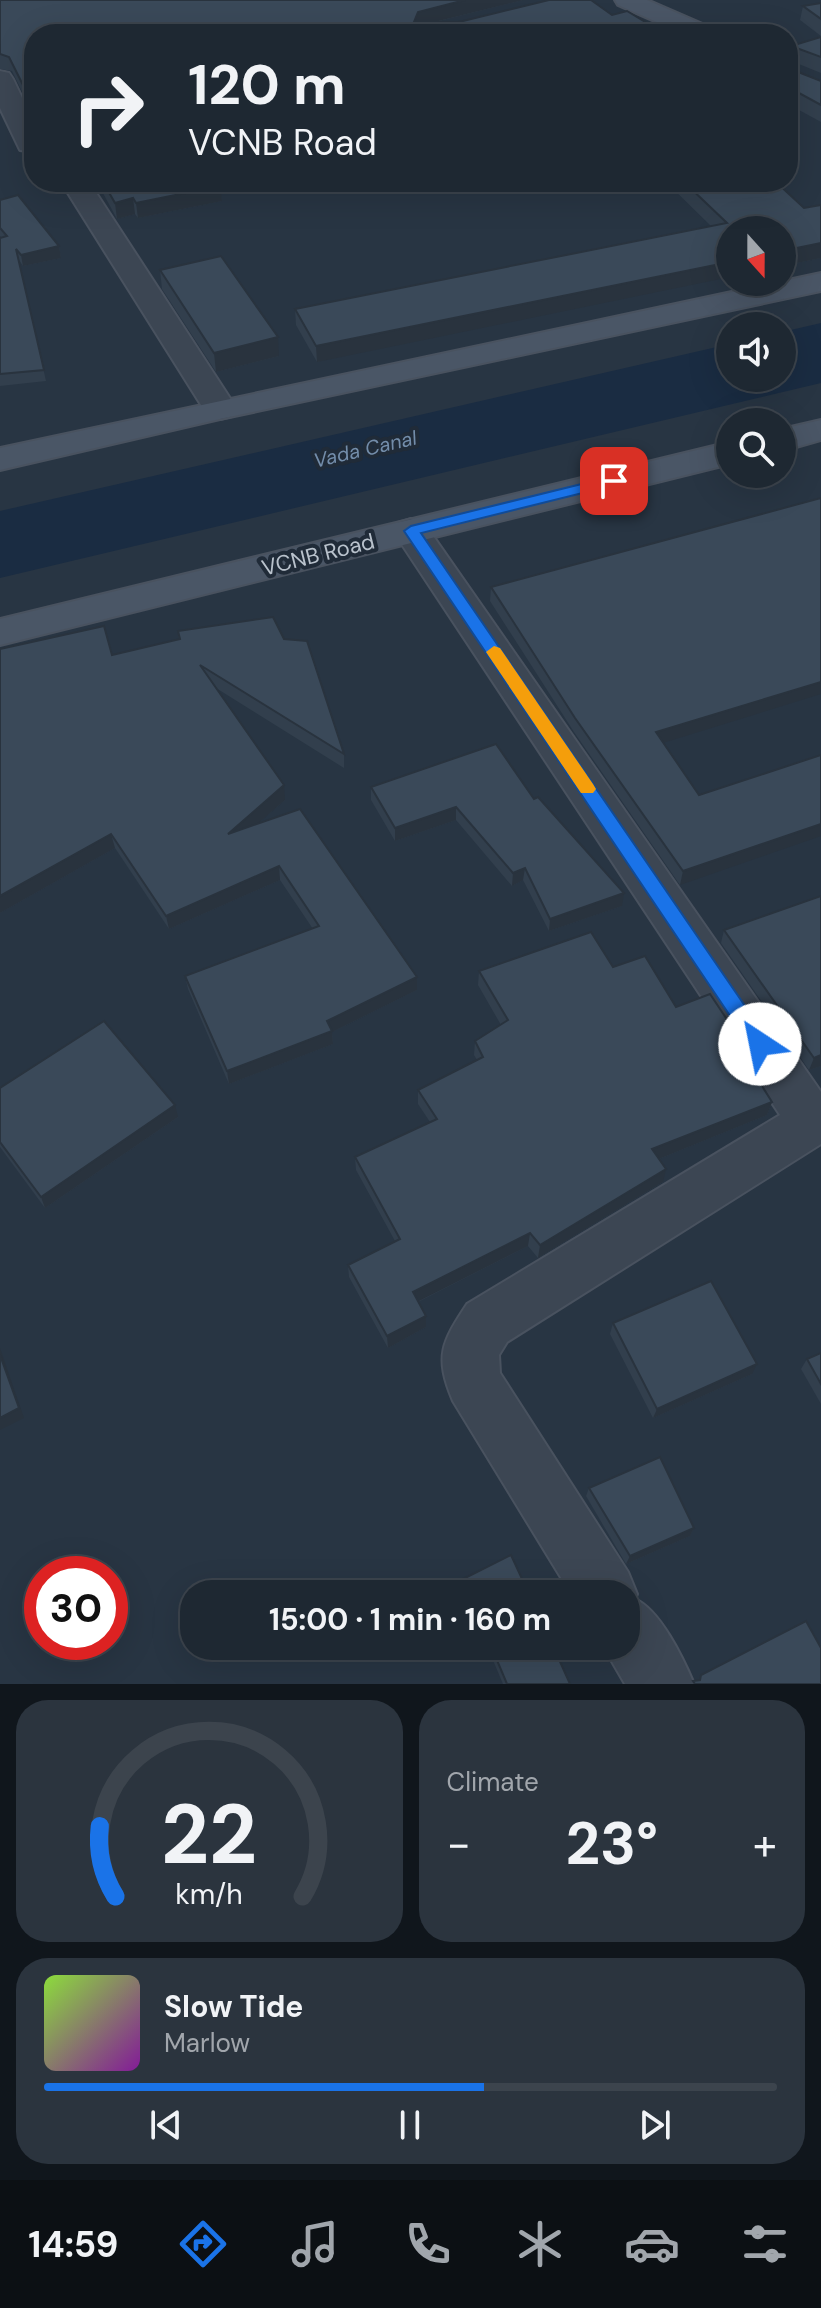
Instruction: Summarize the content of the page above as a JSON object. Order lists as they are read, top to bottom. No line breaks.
{"streets":{"main road":["VCNB Road"]},"water":["Vada Canal"],"north":"bottom","page":{"turn":["120 m","VCNB Road"],"limit":"30","trip":"15:00 · 1 min · 160 m","tile":"Climate","heat":["−","23°","+"],"song":["Slow Tide","Marlow"],"tabs":"14:59","gauge":["22","km/h"]}}
